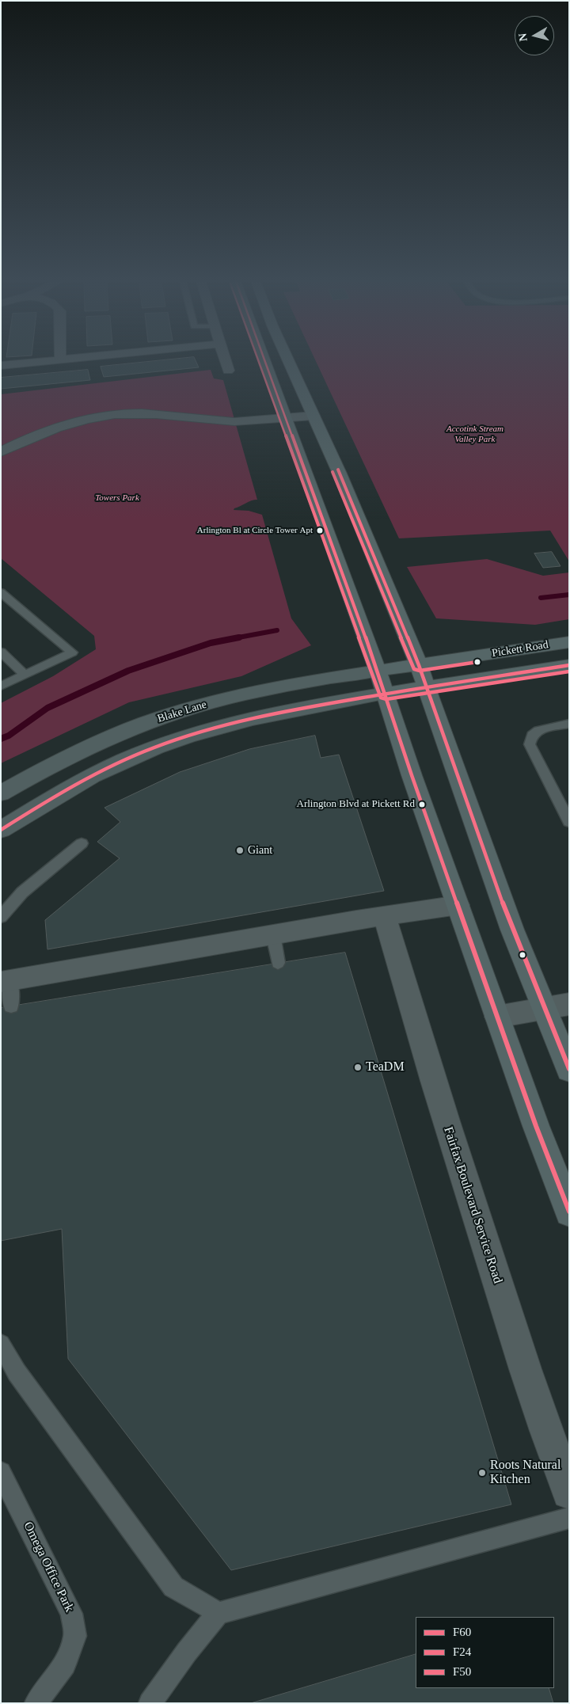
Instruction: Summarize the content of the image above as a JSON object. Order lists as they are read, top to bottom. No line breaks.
{"streets":{"main road":["Pickett Road","Blake Lane"],"street":["Fairfax Boulevard Service Road"],"lane":["Omega Office Park"]},"crossings":[["Pickett Road","Blake Lane"]],"parks":["Accotink Stream Valley Park","Towers Park"],"places":["Arlington Bl at Circle Tower Apt","Arlington Blvd at Pickett Rd","Giant","TeaDM","Roots Natural Kitchen"],"lines":["transit line F60","transit line F24","transit line F50"],"legend":["F60","F24","F50"],"north":"left"}
